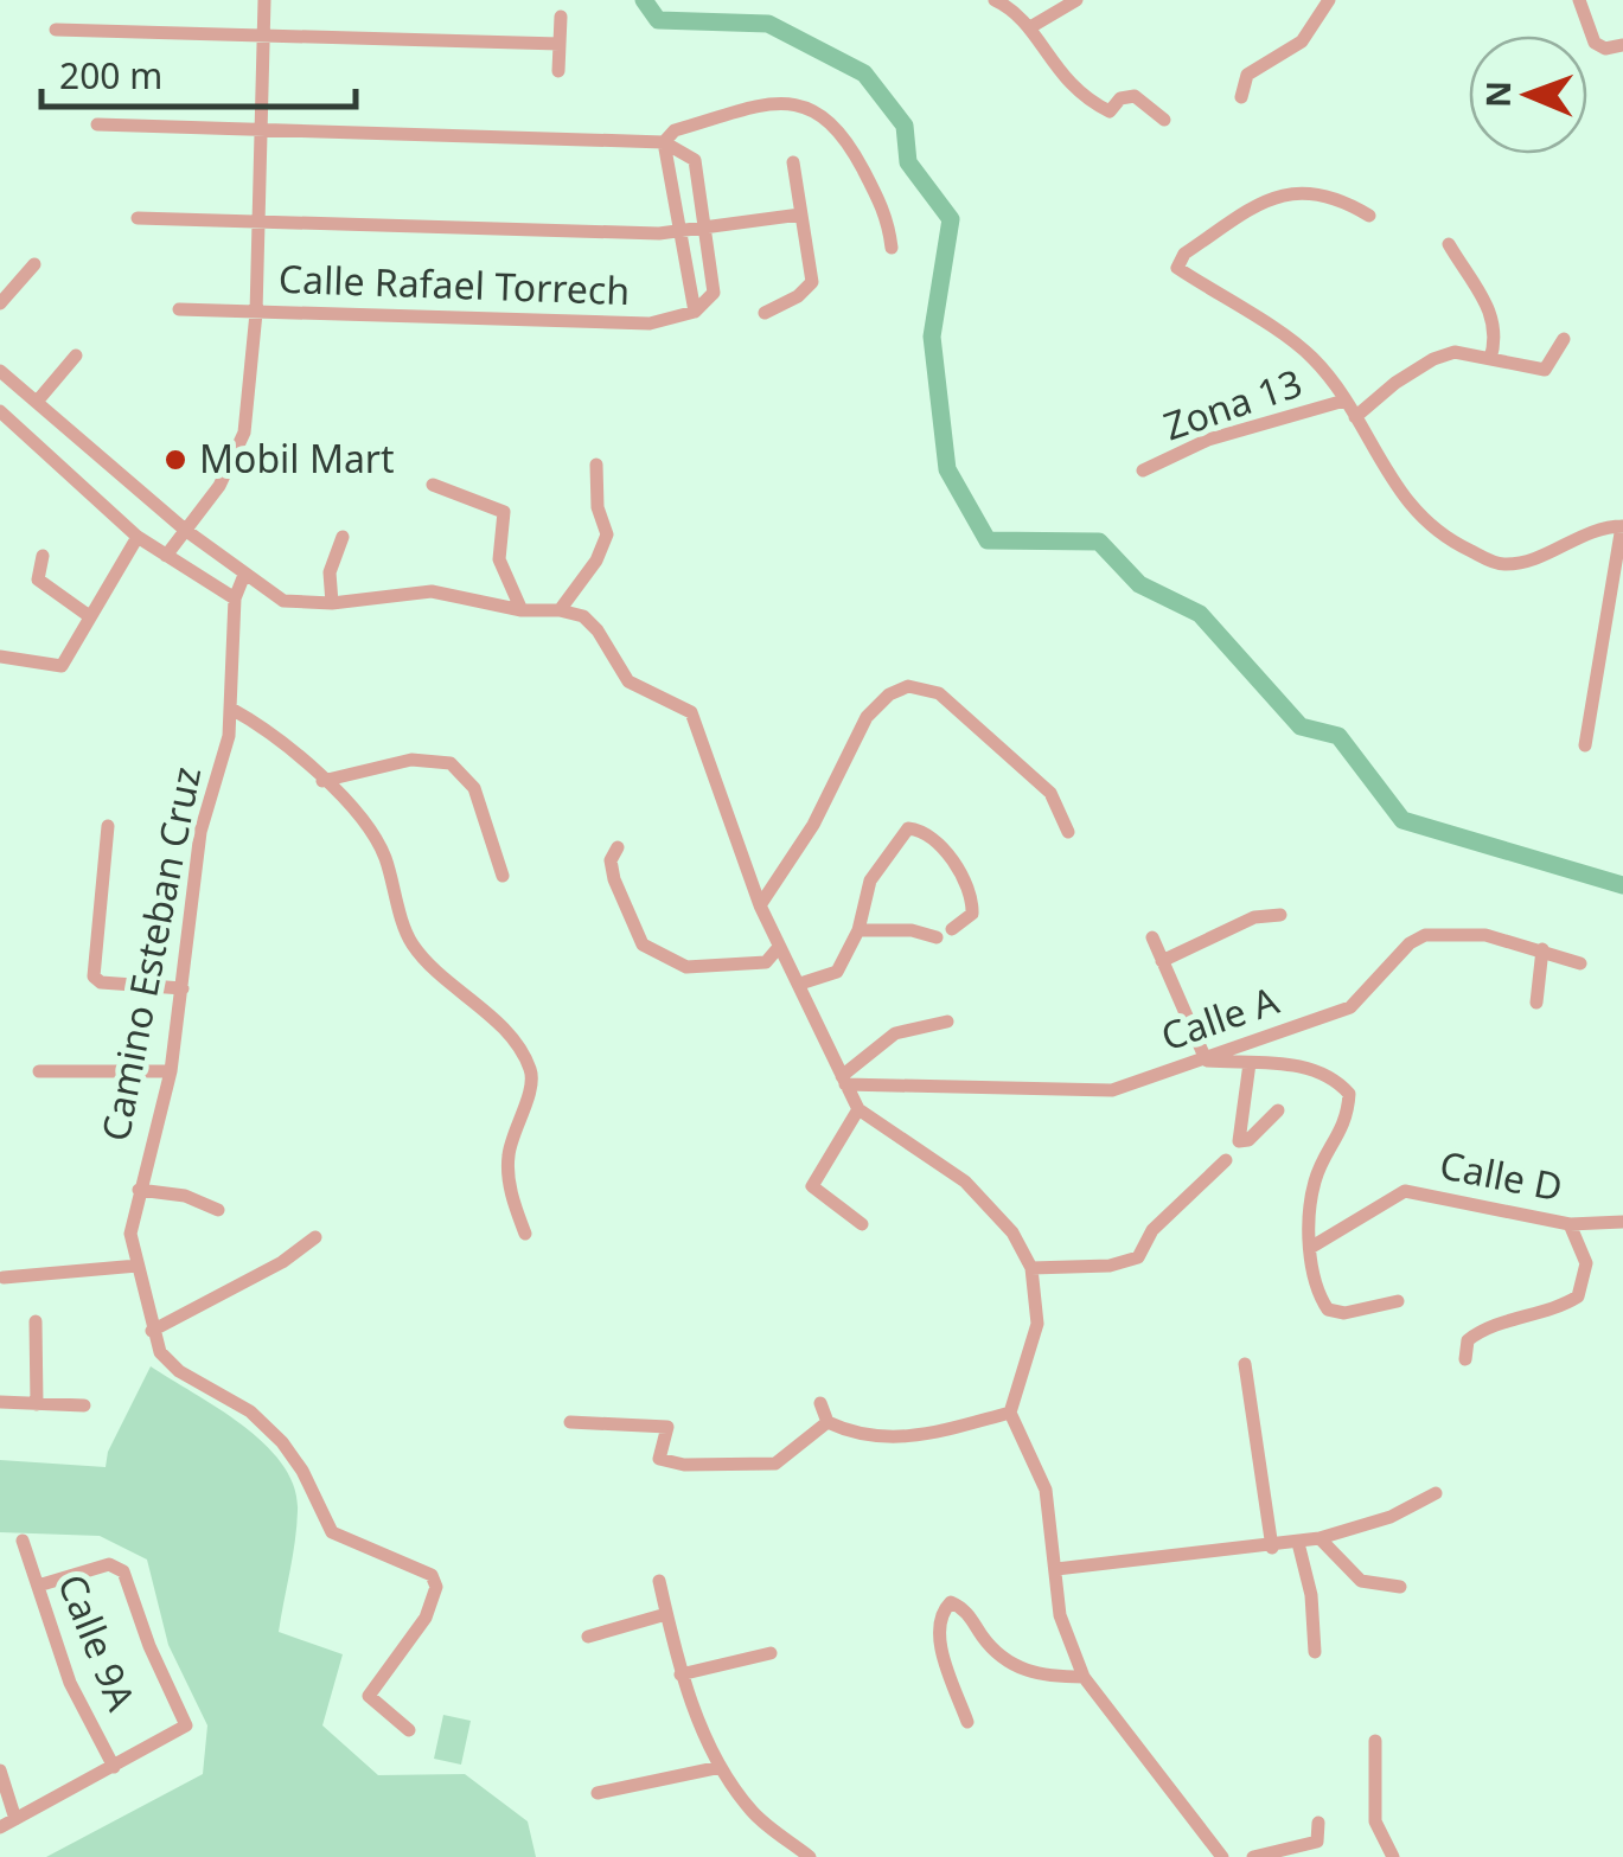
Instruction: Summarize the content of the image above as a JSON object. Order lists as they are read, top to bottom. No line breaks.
{"streets":{"street":["Calle Rafael Torrech","Zona 13","Camino Esteban Cruz","Calle A","Calle D","Calle 9A"]},"places":["Mobil Mart"],"scale_bar":"200 m","north":"left"}
